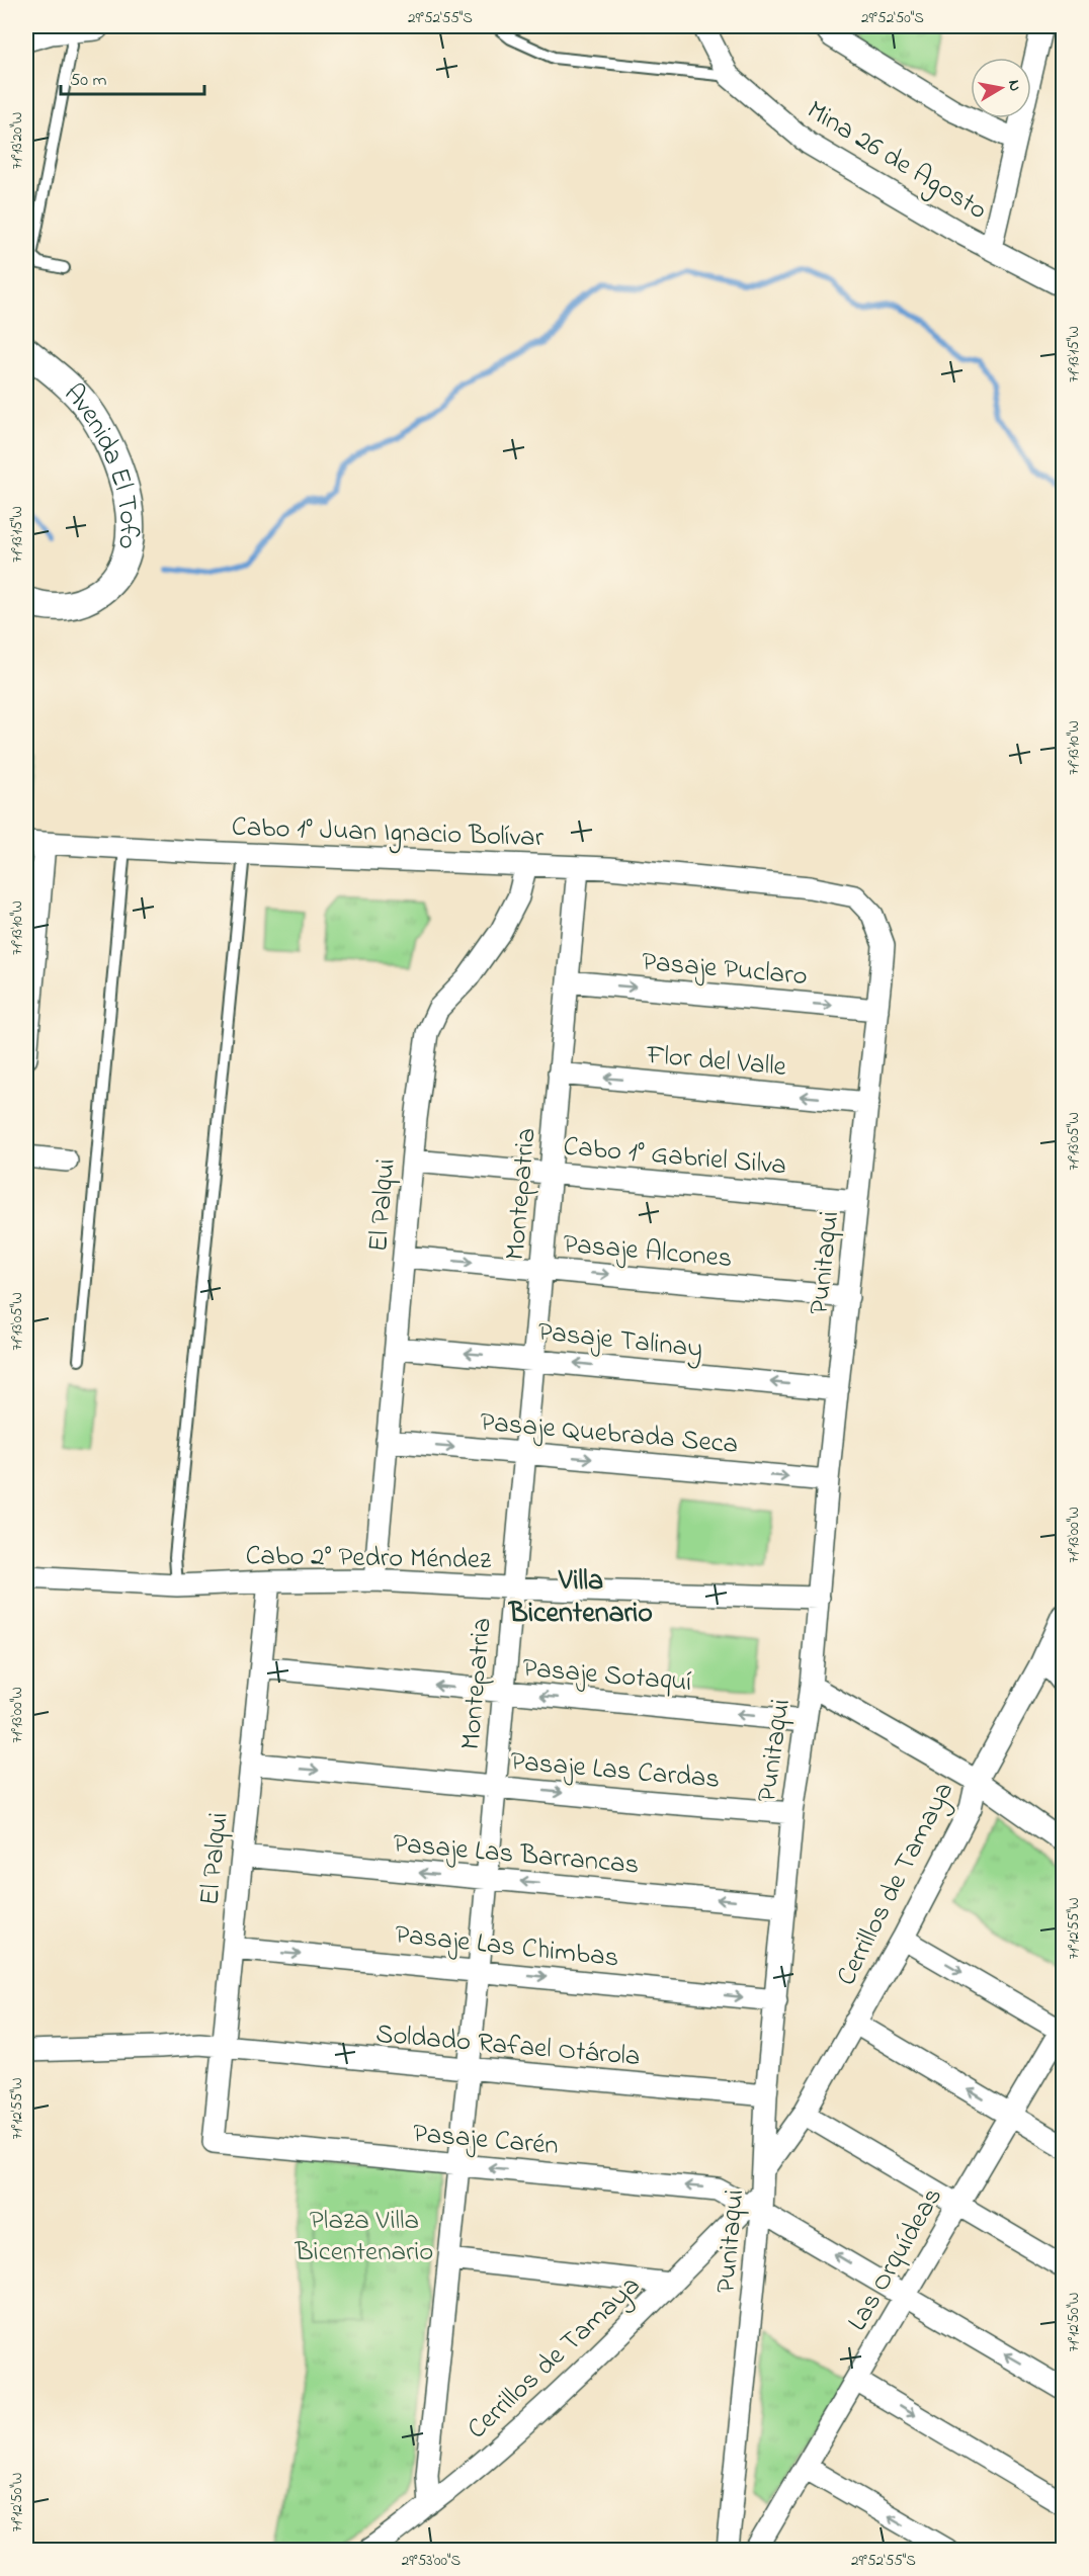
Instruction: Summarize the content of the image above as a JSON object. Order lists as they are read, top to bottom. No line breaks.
{"streets":{"street":["Mina 26 de Agosto","Avenida El Tofo","Cabo 1° Juan Ignacio Bolívar","Pasaje Puclaro","Flor del Valle","Cabo 1° Gabriel Silva","Montepatria","El Palqui","Pasaje Alcones","Punitaqui","Pasaje Talinay","Pasaje Quebrada Seca","Cabo 2° Pedro Méndez","Pasaje Sotaquí","Pasaje Las Cardas","Pasaje Las Barrancas","Cerrillos de Tamaya","Pasaje Las Chimbas","Soldado Rafael Otárola","Pasaje Carén","Las Orquídeas"]},"crossings":[["Cabo 1° Juan Ignacio Bolívar","Montepatria"],["Cabo 1° Juan Ignacio Bolívar","El Palqui"],["Cabo 1° Juan Ignacio Bolívar","Punitaqui"],["Pasaje Puclaro","Montepatria"],["Pasaje Puclaro","Punitaqui"],["Flor del Valle","Montepatria"],["Flor del Valle","Punitaqui"],["Cabo 1° Gabriel Silva","Montepatria"],["Cabo 1° Gabriel Silva","El Palqui"],["Cabo 1° Gabriel Silva","Punitaqui"],["Montepatria","Pasaje Alcones"],["Montepatria","Pasaje Talinay"],["Montepatria","Pasaje Quebrada Seca"],["Montepatria","Cabo 2° Pedro Méndez"],["Montepatria","Pasaje Sotaquí"],["Montepatria","Pasaje Las Cardas"],["Montepatria","Pasaje Las Barrancas"],["Montepatria","Cerrillos de Tamaya"],["Montepatria","Pasaje Las Chimbas"],["Montepatria","Soldado Rafael Otárola"],["Montepatria","Pasaje Carén"],["El Palqui","Pasaje Alcones"],["El Palqui","Pasaje Talinay"],["El Palqui","Pasaje Quebrada Seca"],["El Palqui","Cabo 2° Pedro Méndez"],["El Palqui","Pasaje Sotaquí"],["El Palqui","Pasaje Las Cardas"],["El Palqui","Pasaje Las Barrancas"],["El Palqui","Pasaje Las Chimbas"],["El Palqui","Soldado Rafael Otárola"],["El Palqui","Pasaje Carén"],["Pasaje Alcones","Punitaqui"],["Punitaqui","Pasaje Talinay"],["Punitaqui","Pasaje Quebrada Seca"],["Punitaqui","Cabo 2° Pedro Méndez"],["Punitaqui","Pasaje Sotaquí"],["Punitaqui","Pasaje Las Cardas"],["Punitaqui","Pasaje Las Barrancas"],["Punitaqui","Cerrillos de Tamaya"],["Punitaqui","Pasaje Las Chimbas"],["Punitaqui","Soldado Rafael Otárola"],["Punitaqui","Pasaje Carén"],["Cerrillos de Tamaya","Pasaje Carén"],["Pasaje Carén","Las Orquídeas"]],"one_way":["Pasaje Puclaro","Flor del Valle","Pasaje Alcones","Pasaje Talinay","Pasaje Quebrada Seca","Pasaje Sotaquí","Pasaje Las Cardas","Pasaje Las Barrancas","Pasaje Las Chimbas"],"districts":["Villa Bicentenario"],"parks":["Plaza Villa Bicentenario"],"scale_bar":"50 m","north":"right","coordinates":["29°52'55\"S","29°52'50\"S","71°13'20\"W","71°13'15\"W","71°13'10\"W","71°13'05\"W","71°13'00\"W","71°12'55\"W","71°12'50\"W","29°53'00\"S"]}
